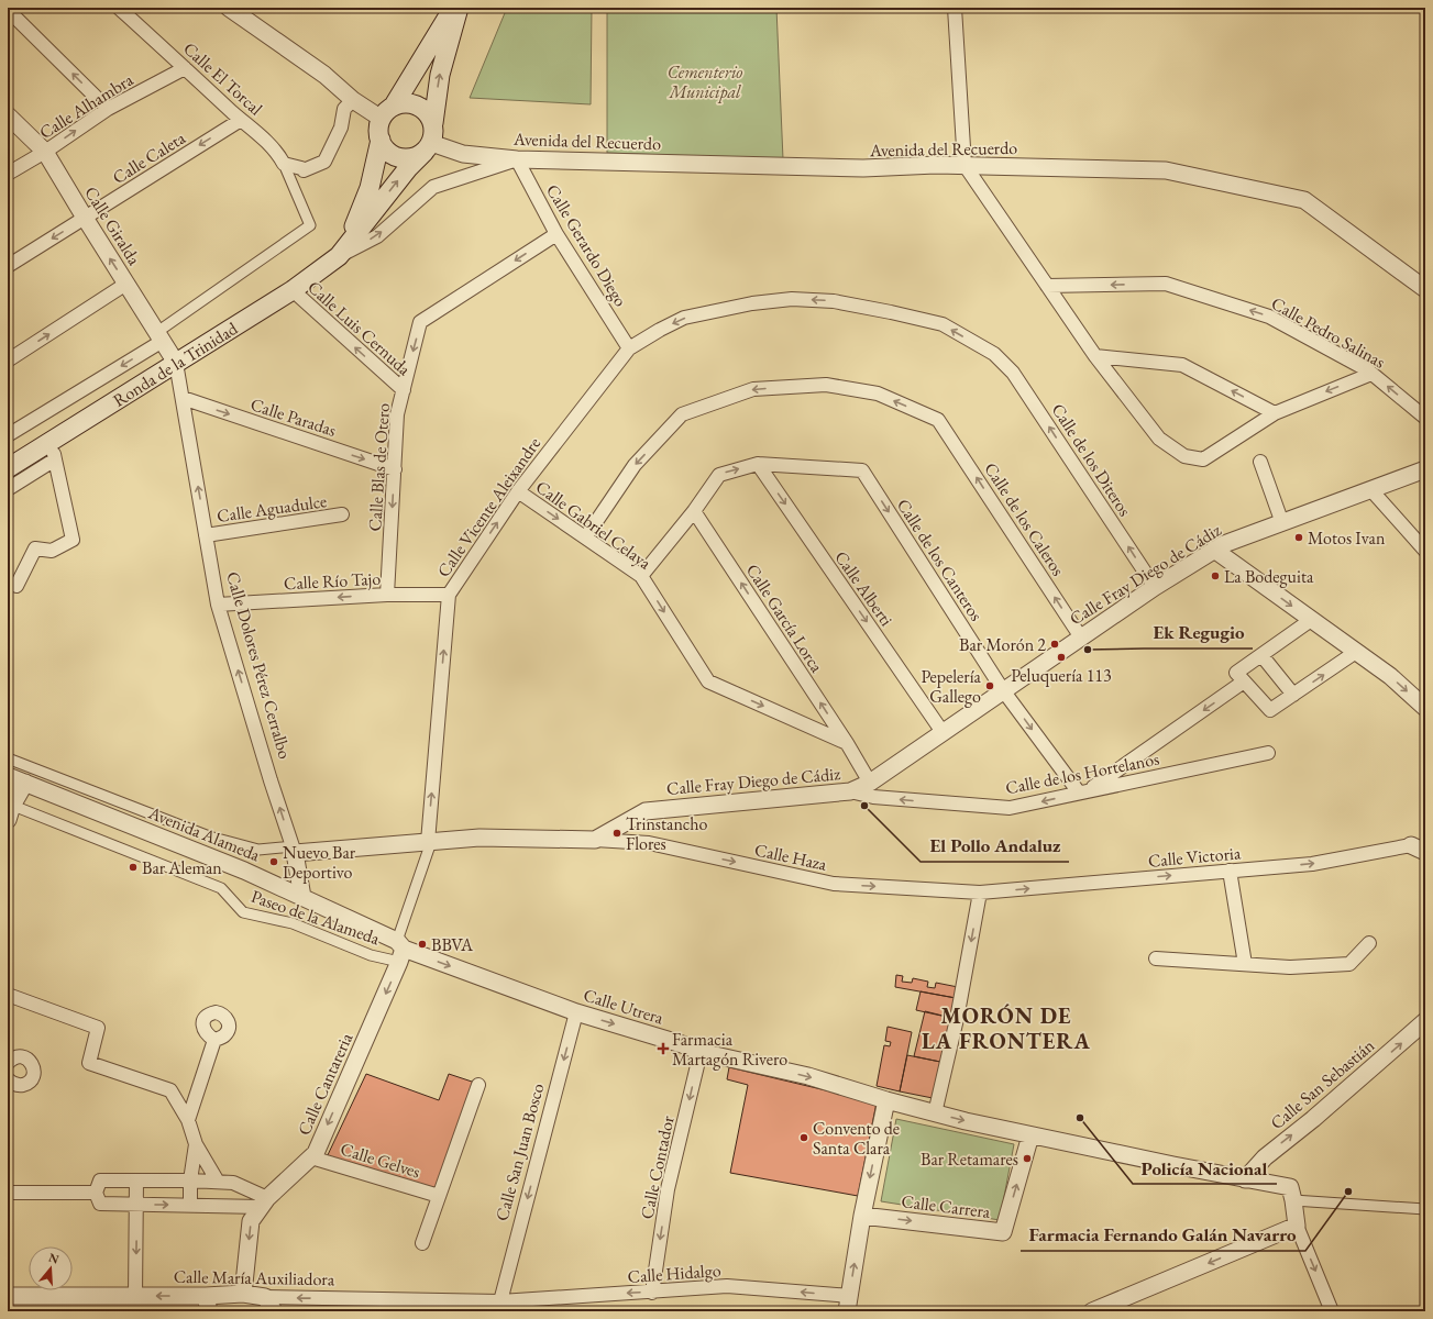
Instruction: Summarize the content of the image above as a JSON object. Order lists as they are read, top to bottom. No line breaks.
{"streets":{"main road":["Ronda de la Trinidad"],"street":["Calle El Torcal","Calle Alhambra","Avenida del Recuerdo","Calle Caleta","Calle Giralda","Calle Gerardo Diego","Calle Luis Cernuda","Calle Pedro Salinas","Calle Paradas","Calle de los Diteros","Calle Blas de Otero","Calle Vicente Aleixandre","Calle Aguadulce","Calle de los Caleros","Calle Gabriel Celaya","Calle de los Canteros","Calle Fray Diego de Cádiz","Calle Río Tajo","Calle Alberti","Calle García Lorca","Calle Dolores Pérez Cerralbo","Calle de los Hortelanos","Avenida Alameda","Calle Haza","Calle Victoria","Paseo de la Alameda","Calle Utrera","Calle Cantareria","Calle San Sebastián","Calle San Juan Bosco","Calle Gelves","Calle Contador","Calle Carrera","Calle Hidalgo","Calle María Auxiliadora"]},"crossings":[["Calle El Torcal","Calle Alhambra"],["Calle El Torcal","Calle Caleta"],["Calle Alhambra","Calle Giralda"],["Avenida del Recuerdo","Calle Gerardo Diego"],["Avenida del Recuerdo","Ronda de la Trinidad"],["Calle Caleta","Calle Giralda"],["Calle Giralda","Ronda de la Trinidad"],["Calle Giralda","Calle Dolores Pérez Cerralbo"],["Calle Gerardo Diego","Calle de los Diteros"],["Calle Gerardo Diego","Calle Blas de Otero"],["Calle Gerardo Diego","Calle Vicente Aleixandre"],["Calle Luis Cernuda","Ronda de la Trinidad"],["Calle Luis Cernuda","Calle Blas de Otero"],["Ronda de la Trinidad","Calle Dolores Pérez Cerralbo"],["Calle Paradas","Calle Blas de Otero"],["Calle Paradas","Calle Dolores Pérez Cerralbo"],["Calle de los Diteros","Calle Vicente Aleixandre"],["Calle de los Diteros","Calle Fray Diego de Cádiz"],["Calle Blas de Otero","Calle Río Tajo"],["Calle Vicente Aleixandre","Calle Gabriel Celaya"],["Calle Vicente Aleixandre","Calle Río Tajo"],["Calle Aguadulce","Calle Dolores Pérez Cerralbo"],["Calle de los Caleros","Calle Gabriel Celaya"],["Calle de los Caleros","Calle Fray Diego de Cádiz"],["Calle Gabriel Celaya","Calle García Lorca"],["Calle de los Canteros","Calle Fray Diego de Cádiz"],["Calle de los Canteros","Calle Alberti"],["Calle de los Canteros","Calle de los Hortelanos"],["Calle Fray Diego de Cádiz","Calle Alberti"],["Calle Fray Diego de Cádiz","Calle García Lorca"],["Calle Fray Diego de Cádiz","Calle de los Hortelanos"],["Calle Fray Diego de Cádiz","Calle Haza"],["Calle Río Tajo","Calle Dolores Pérez Cerralbo"],["Calle Dolores Pérez Cerralbo","Avenida Alameda"],["Avenida Alameda","Paseo de la Alameda"],["Avenida Alameda","Calle Utrera"],["Avenida Alameda","Calle Cantareria"],["Calle Haza","Calle Victoria"],["Paseo de la Alameda","Calle Utrera"],["Paseo de la Alameda","Calle Cantareria"],["Calle Utrera","Calle Cantareria"],["Calle Utrera","Calle San Juan Bosco"],["Calle Utrera","Calle Contador"],["Calle Cantareria","Calle Gelves"],["Calle Cantareria","Calle María Auxiliadora"],["Calle San Juan Bosco","Calle Hidalgo"],["Calle San Juan Bosco","Calle María Auxiliadora"],["Calle Contador","Calle Hidalgo"],["Calle Hidalgo","Calle María Auxiliadora"]],"one_way":["Calle Alhambra","Calle Luis Cernuda","Calle Paradas","Calle de los Diteros","Calle Blas de Otero","Calle Vicente Aleixandre","Calle Gabriel Celaya","Calle de los Canteros","Calle Río Tajo","Calle Alberti","Calle García Lorca","Calle Dolores Pérez Cerralbo","Calle de los Hortelanos","Calle Haza","Calle Utrera","Calle San Sebastián","Calle Contador","Calle Hidalgo"],"districts":["MORÓN DE LA FRONTERA"],"parks":["Cementerio Municipal"],"places":{"other":["Motos Ivan","La Bodeguita","Bar Morón 2","Ek Regugio","Peluquería 113","Pepelería Gallego","El Pollo Andaluz","Trinstancho Flores","Nuevo Bar Deportivo","Bar Aleman","BBVA","Policía Nacional","Convento de Santa Clara","Bar Retamares","Farmacia Fernando Galán Navarro"],"health":["Farmacia Martagón Rivero"]},"north":"top"}
